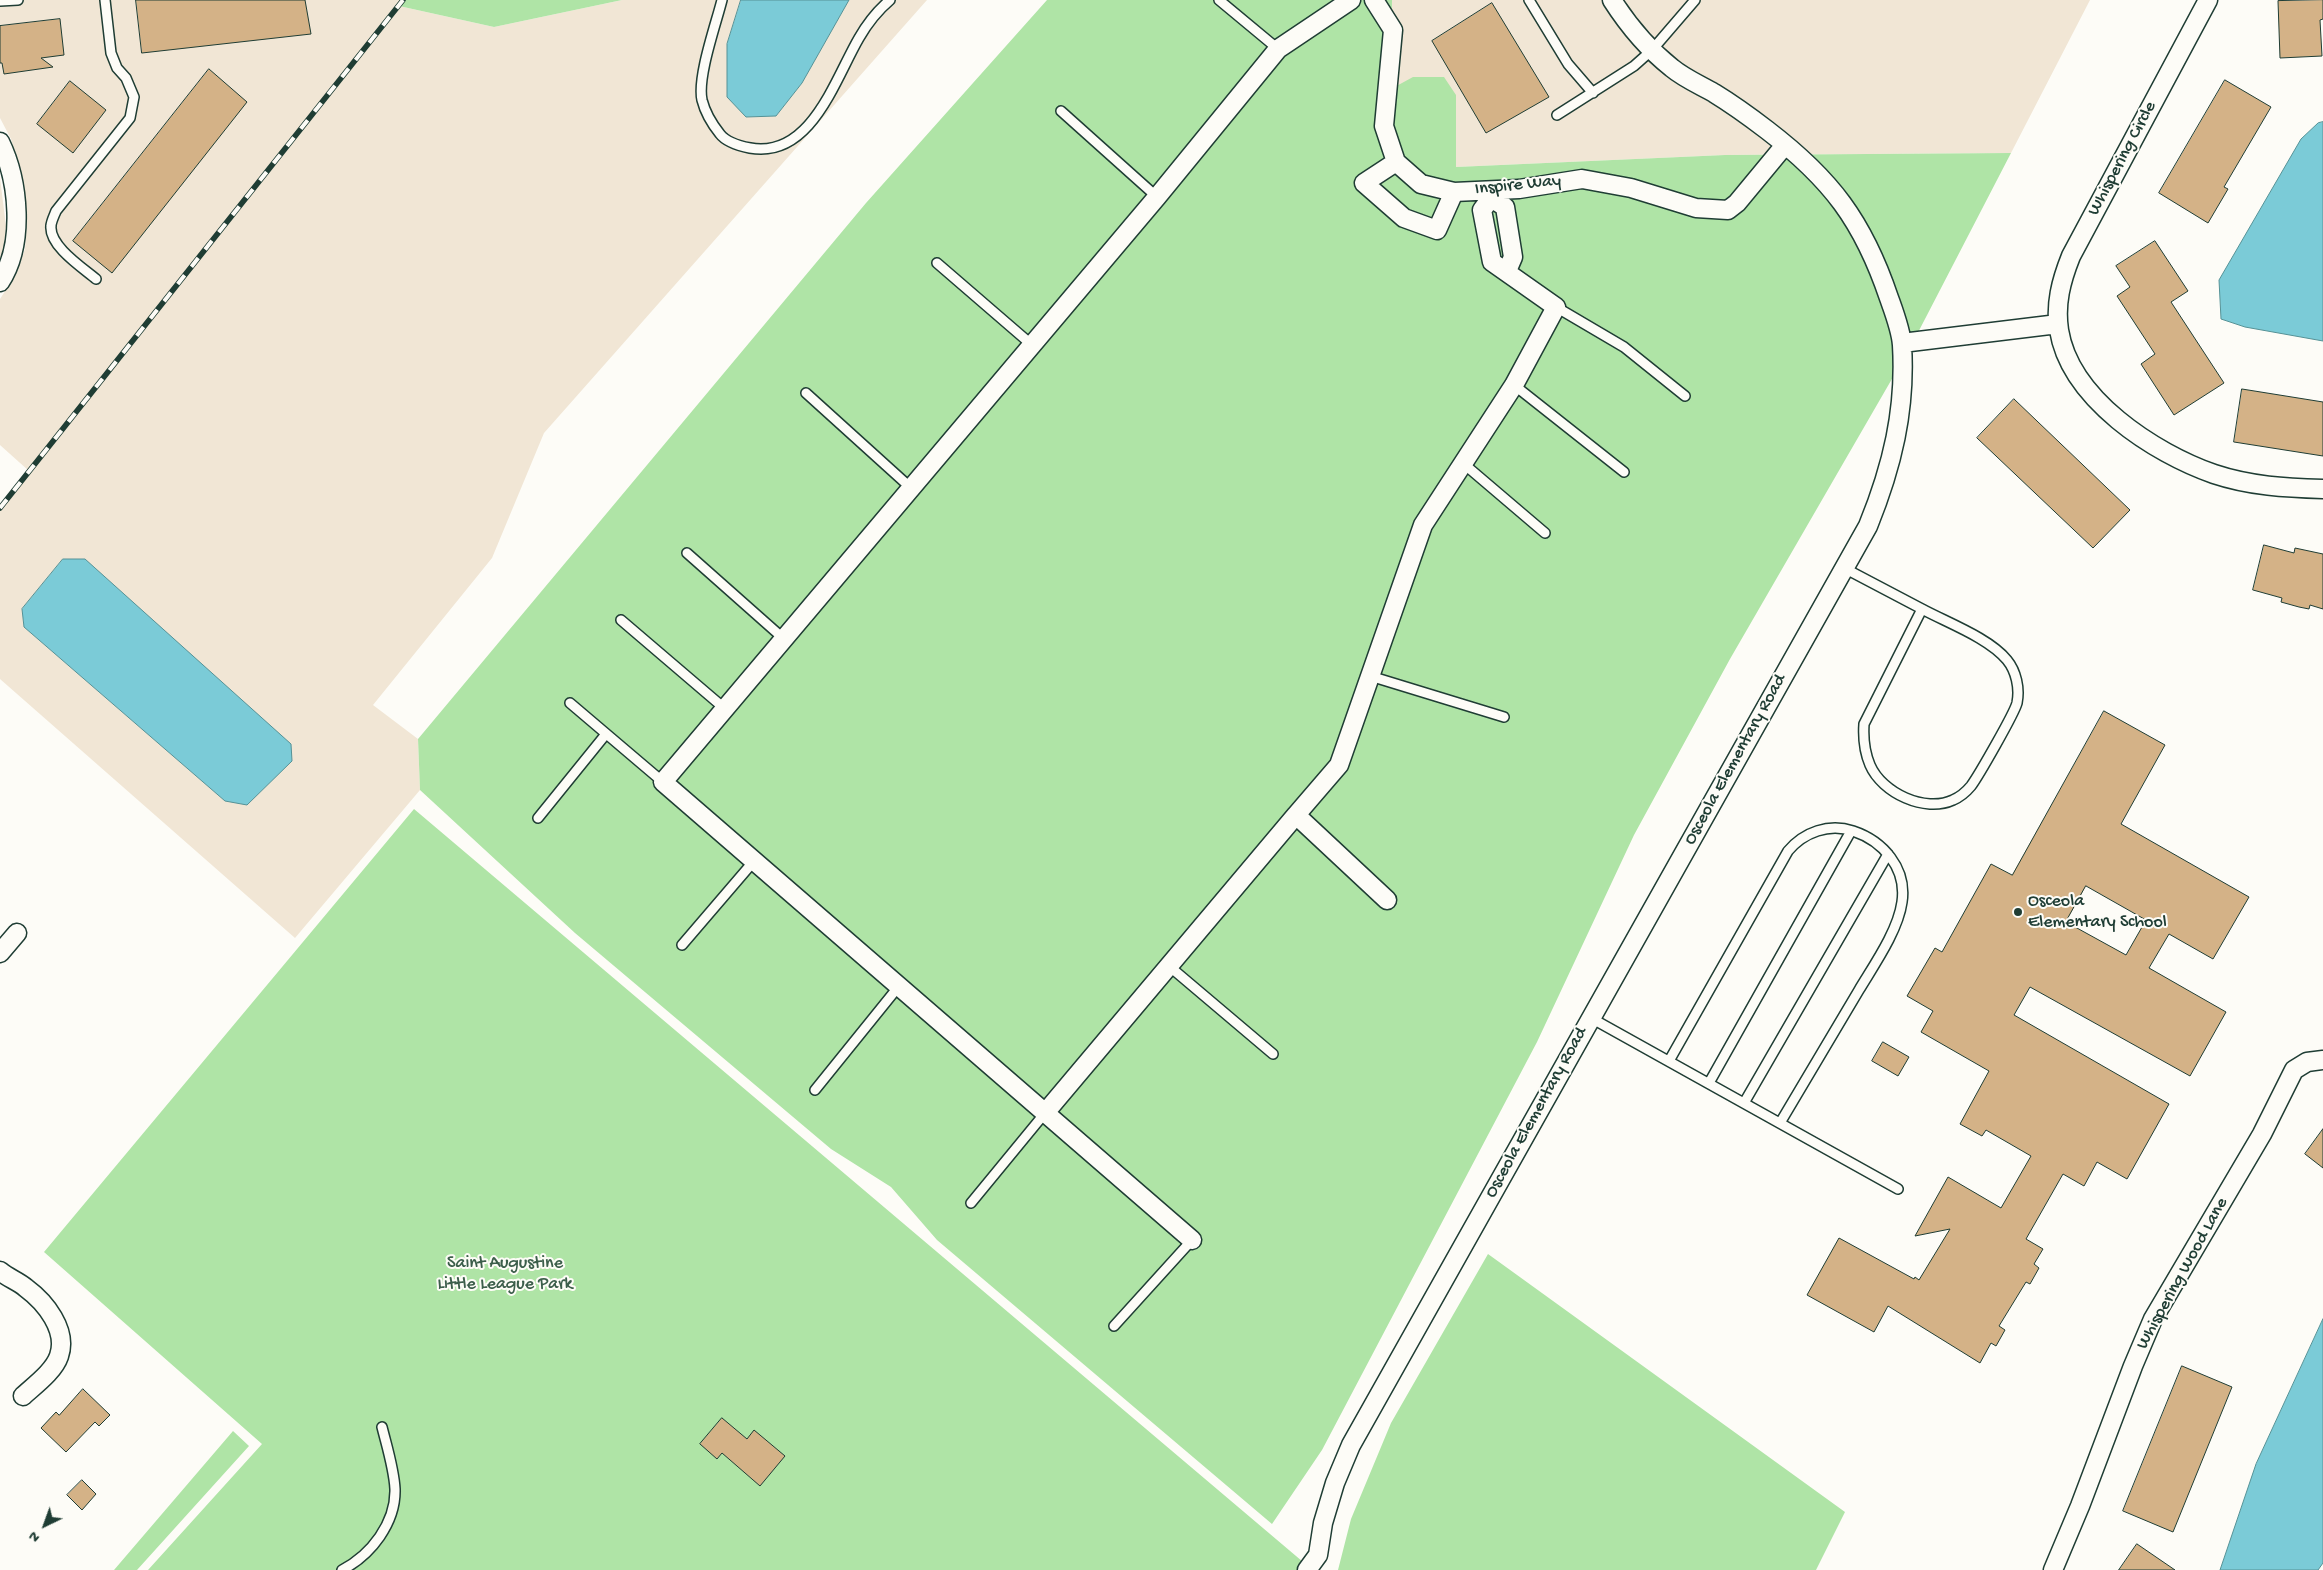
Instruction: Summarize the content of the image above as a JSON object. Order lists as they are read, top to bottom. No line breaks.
{"streets":{"street":["Whispering Circle","Inspire Way","Osceola Elementary Road","Whispering Wood Lane"]},"crossings":[["Inspire Way","Osceola Elementary Road"]],"parks":["Saint Augustine Little League Park"],"places":["Osceola Elementary School"],"north":"bottom left"}
